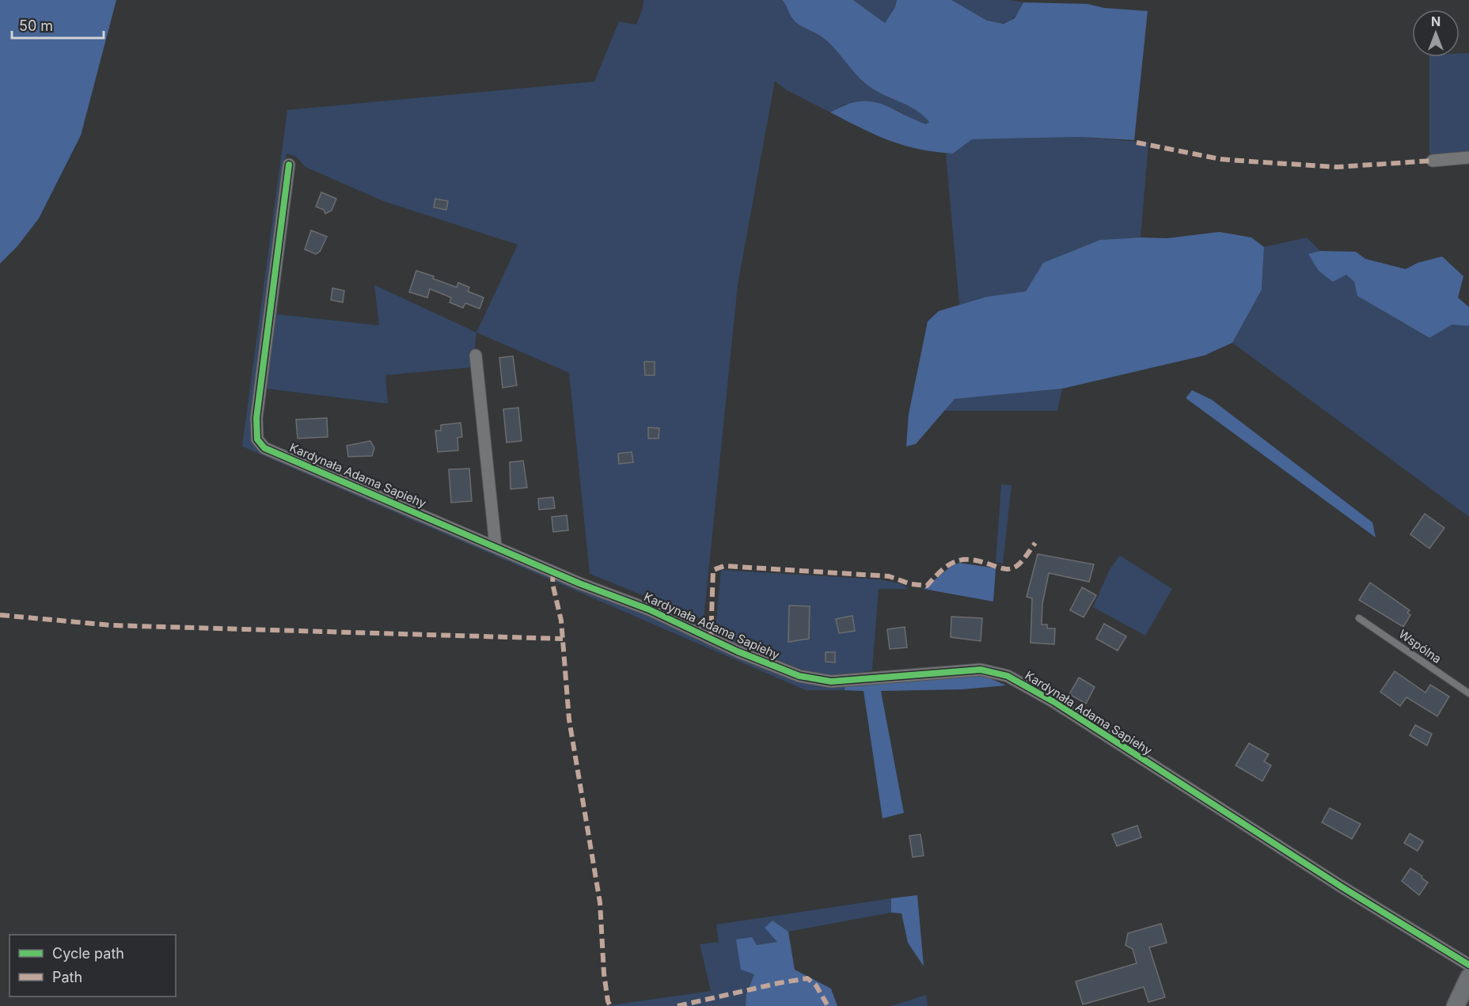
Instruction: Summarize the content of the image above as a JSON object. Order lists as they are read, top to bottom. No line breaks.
{"streets":{"street":["Kardynała Adama Sapiehy"],"lane":["Wspólna"]},"legend":["Cycle path","Path"],"scale_bar":"50 m","north":"top"}
